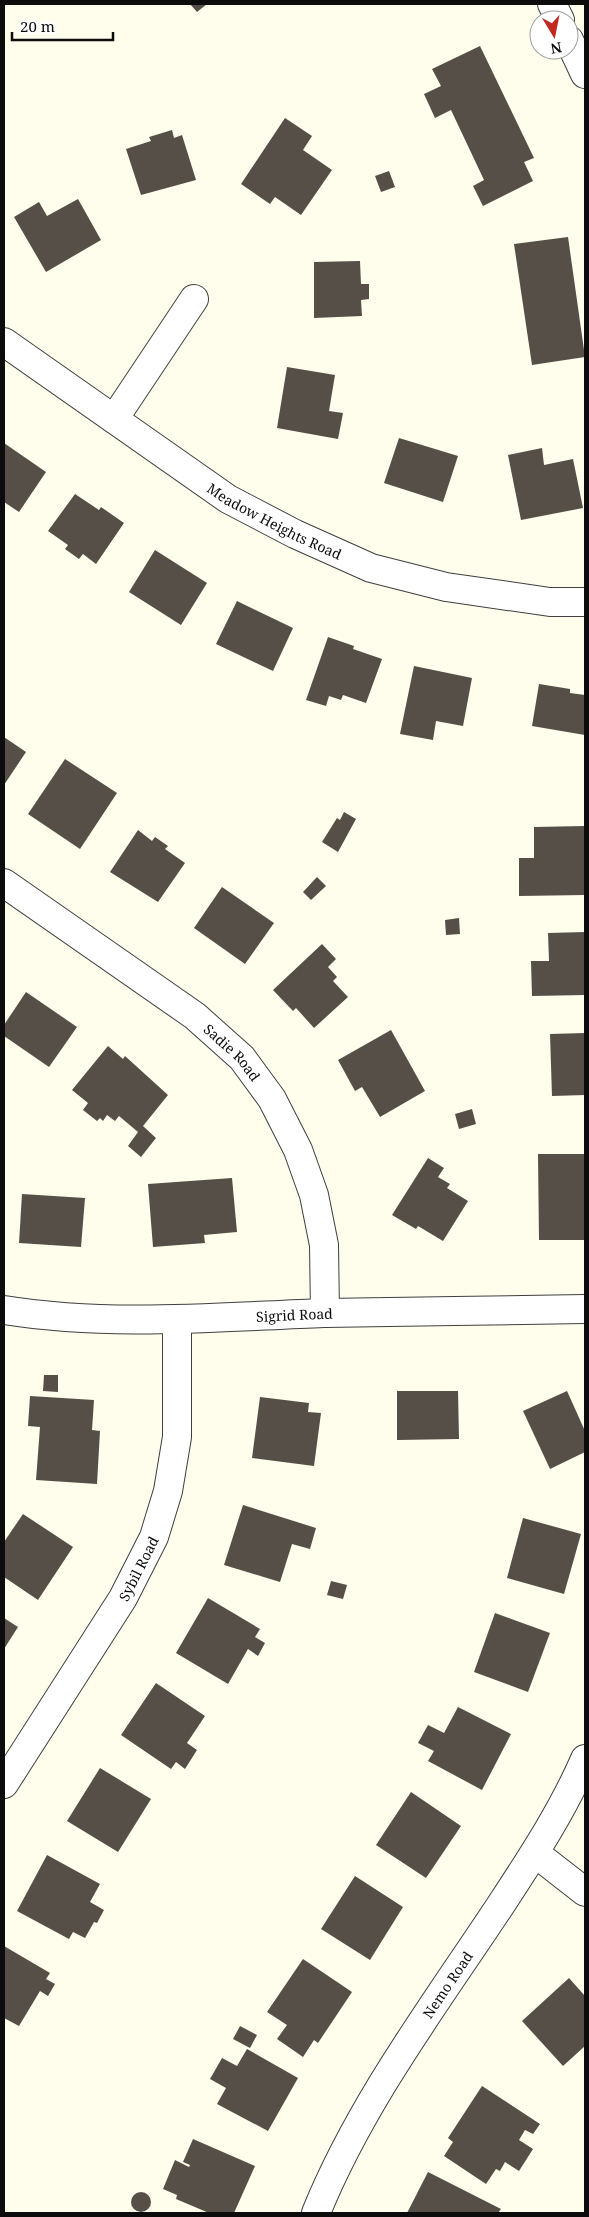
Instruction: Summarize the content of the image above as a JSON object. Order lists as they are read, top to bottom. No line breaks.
{"streets":{"street":["Meadow Heights Road","Sadie Road","Sigrid Road","Sybil Road","Nemo Road"]},"crossings":[["Sadie Road","Sigrid Road"],["Sigrid Road","Sybil Road"]],"scale_bar":"20 m","north":"bottom"}
